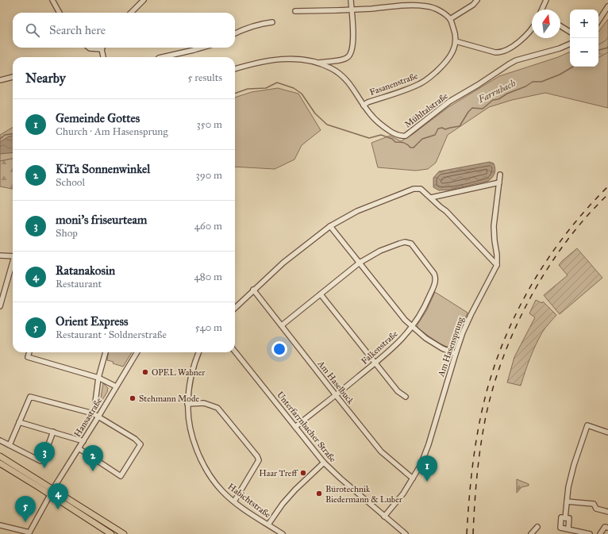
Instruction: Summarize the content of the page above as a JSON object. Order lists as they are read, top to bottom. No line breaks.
{"streets":{"street":["Fasanenstraße","Mühltalstraße","Am Hasensprung","Falkenstraße","Am Haselbuck","Hansastraße","Unterfarrnbacher Straße","Habichtstraße"]},"crossings":[["Fasanenstraße","Mühltalstraße"],["Am Hasensprung","Am Haselbuck"],["Am Hasensprung","Unterfarrnbacher Straße"],["Falkenstraße","Am Haselbuck"],["Falkenstraße","Unterfarrnbacher Straße"]],"water":["Farrnbach"],"places":["OPEL Wabner","Stehmann Mode","Haar Treff","Bürotechnik Biedermann & Luber"],"north":"top","page":{"map_buttons":["+","−"],"search":"Search here","heading":["Nearby","5 results"],"list":[{"mark":"1","name":"Gemeinde Gottes","note":"Church · Am Hasensprung","value":"350 m"},{"mark":"2","name":"KiTa Sonnenwinkel","note":"School","value":"390 m"},{"mark":"3","name":"moni's friseurteam","note":"Shop","value":"460 m"},{"mark":"4","name":"Ratanakosin","note":"Restaurant","value":"480 m"},{"mark":"5","name":"Orient Express","note":"Restaurant · Soldnerstraße","value":"540 m"}],"pins":["3","2","1","4","5"]}}
